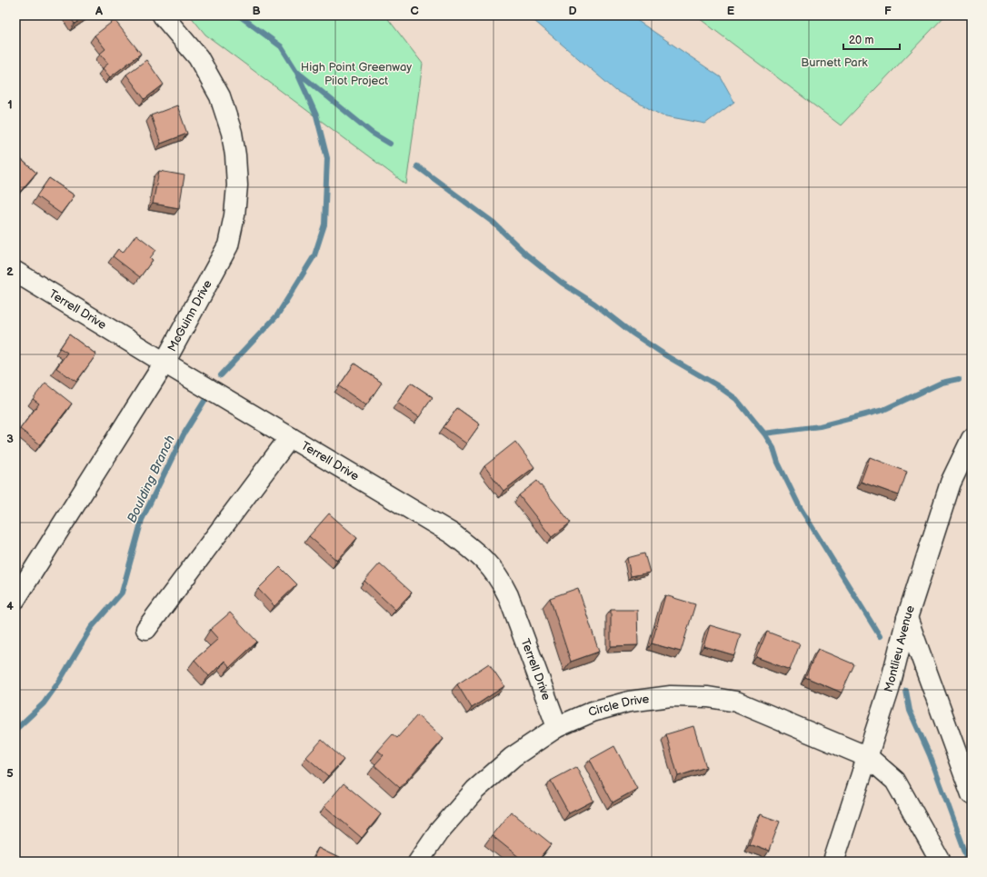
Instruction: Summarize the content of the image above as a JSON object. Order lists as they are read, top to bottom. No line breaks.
{"streets":{"street":["Terrell Drive","McGuinn Drive","Montlieu Avenue","Circle Drive"]},"crossings":[["Terrell Drive","McGuinn Drive"],["Terrell Drive","Circle Drive"],["Montlieu Avenue","Circle Drive"]],"water":["Boulding Branch"],"parks":["Burnett Park","High Point Greenway Pilot Project"],"scale_bar":"20 m","grid":{"columns":["A","B","C","D","E","F"],"rows":["1","2","3","4","5"]}}
